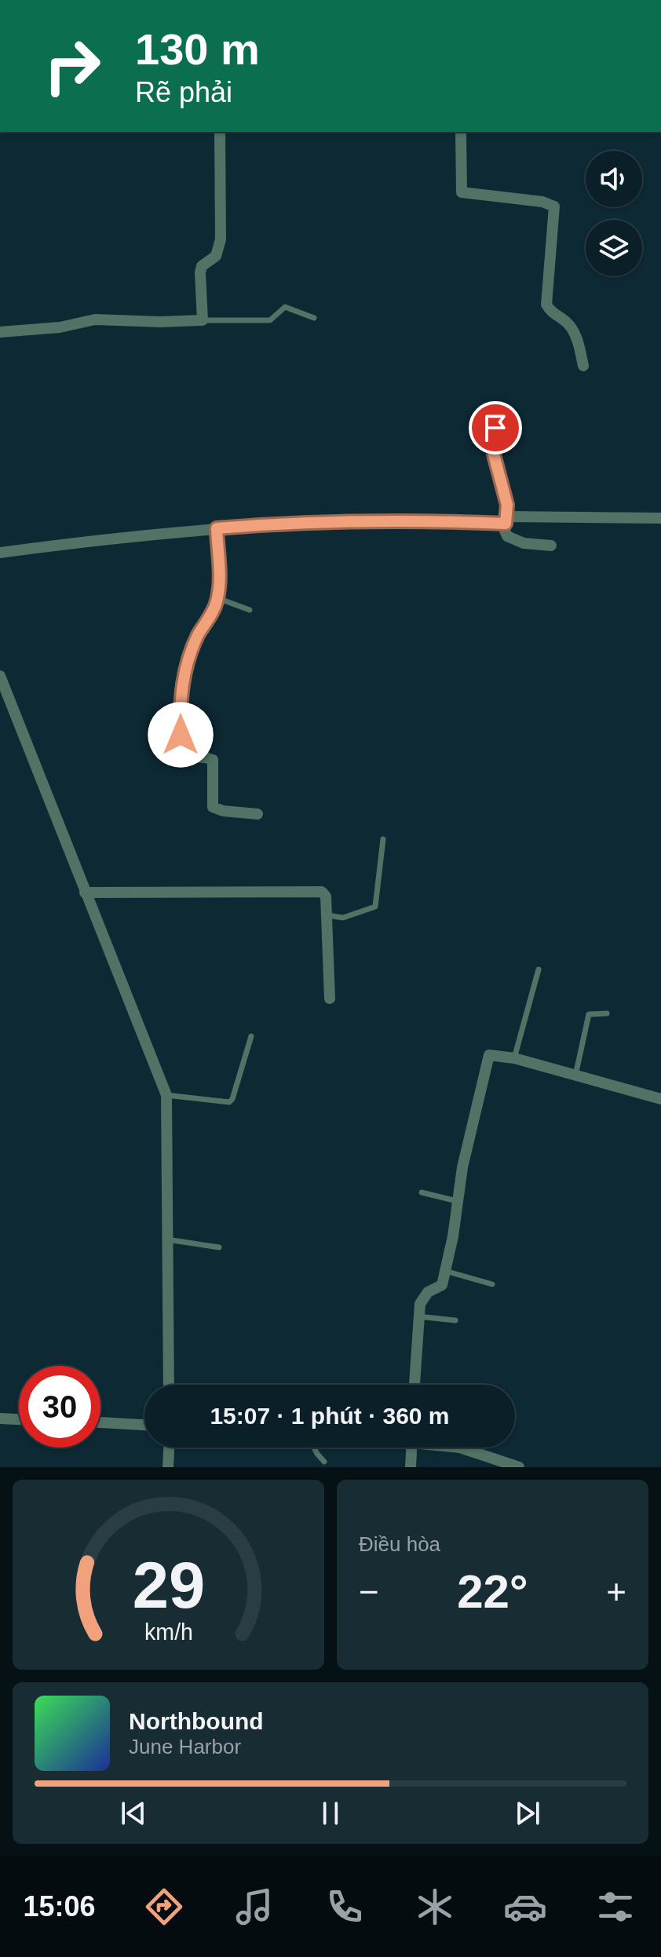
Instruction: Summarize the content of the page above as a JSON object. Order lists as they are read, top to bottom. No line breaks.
{"page":{"turn":["130 m","Rẽ phải"],"limit":"30","trip":"15:07 · 1 phút · 360 m","tile":"Điều hòa","heat":["−","22°","+"],"song":["Northbound","June Harbor"],"tabs":"15:06","gauge":["29","km/h"]}}
